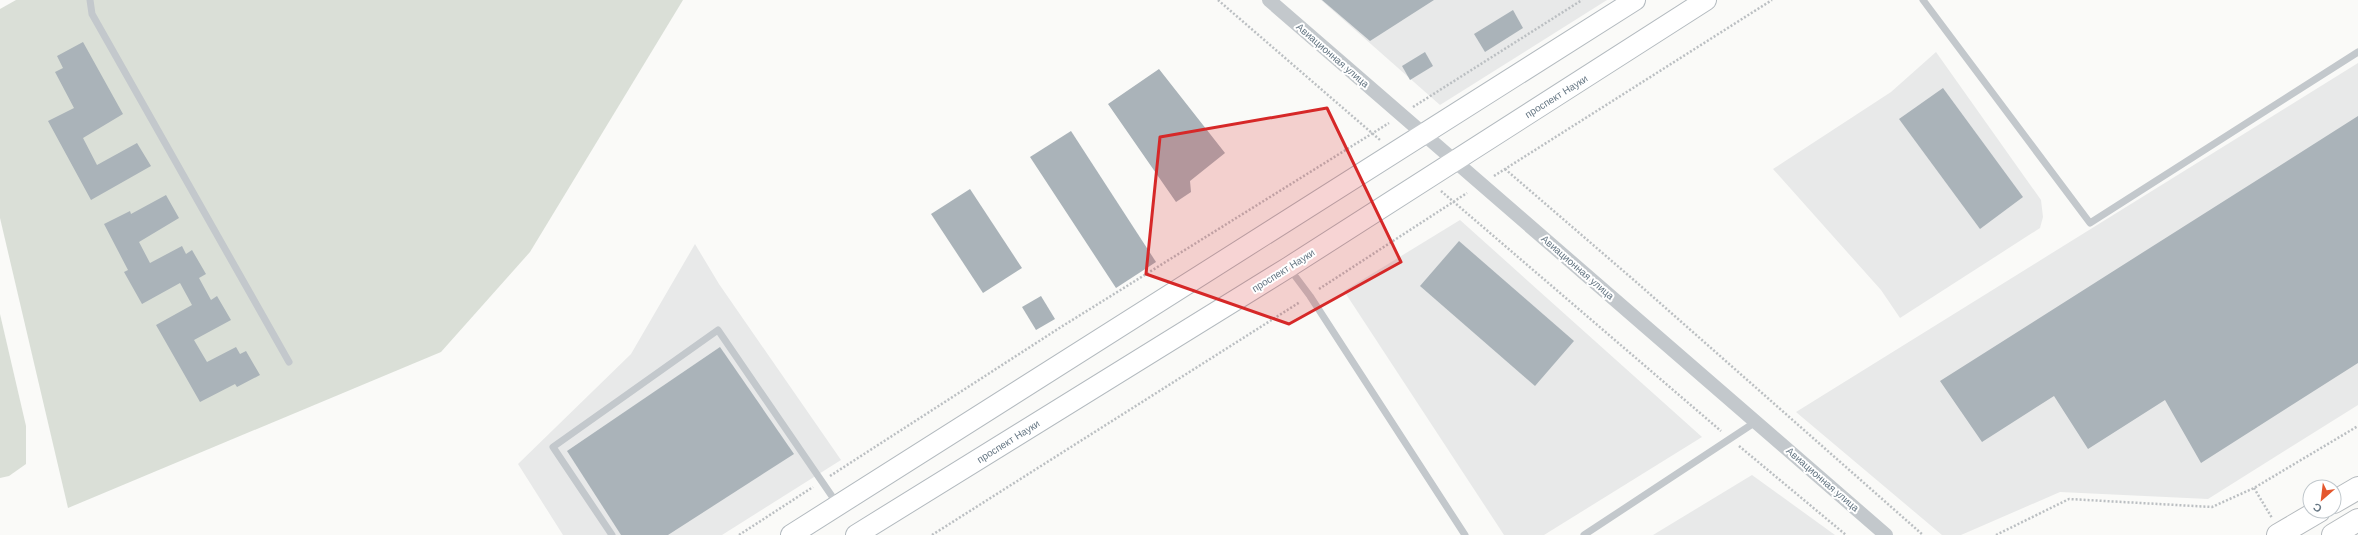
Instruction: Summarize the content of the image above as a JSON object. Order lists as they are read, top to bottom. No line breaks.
{"streets":{"street":["Авиационная улица","проспект Науки"]},"crossings":[["Авиационная улица","проспект Науки"]],"north":"bottom left"}
